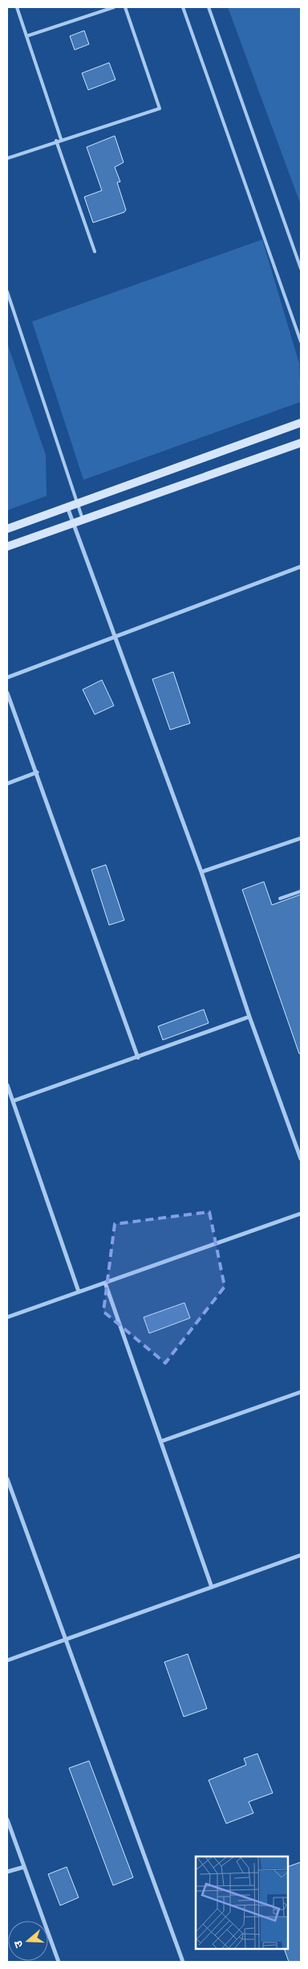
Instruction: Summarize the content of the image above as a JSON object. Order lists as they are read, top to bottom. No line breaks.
{"north":"left"}
